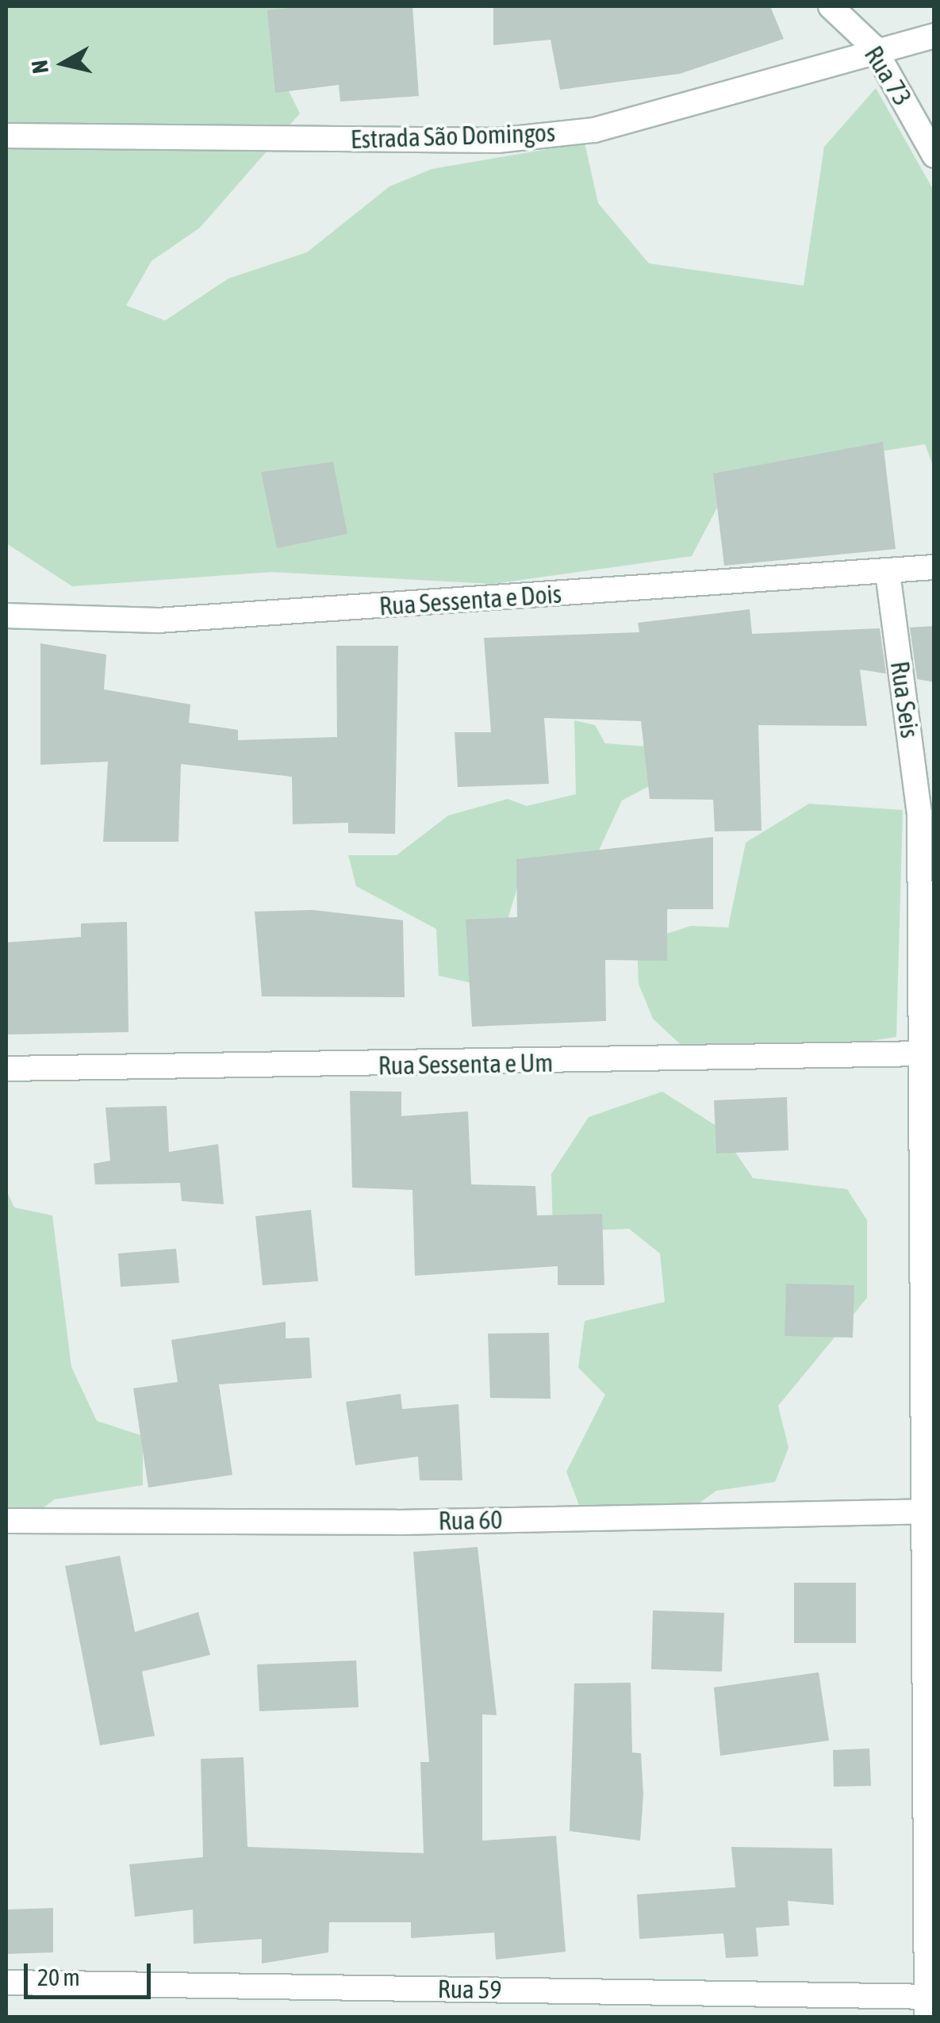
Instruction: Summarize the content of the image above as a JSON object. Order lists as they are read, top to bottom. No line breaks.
{"streets":{"street":["Rua 73","Estrada São Domingos","Rua Sessenta e Dois","Rua Seis","Rua Sessenta e Um","Rua 60","Rua 59"]},"crossings":[["Rua 73","Estrada São Domingos"],["Rua Sessenta e Dois","Rua Seis"],["Rua Seis","Rua Sessenta e Um"],["Rua Seis","Rua 60"],["Rua Seis","Rua 59"]],"scale_bar":"20 m","north":"left"}
